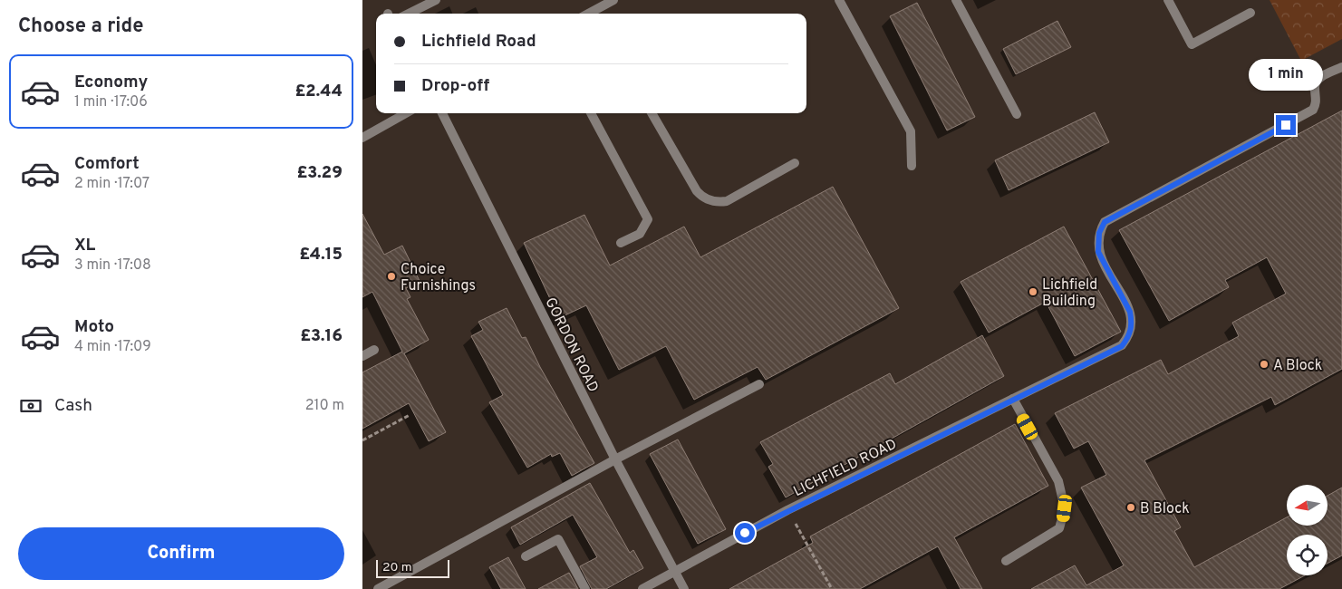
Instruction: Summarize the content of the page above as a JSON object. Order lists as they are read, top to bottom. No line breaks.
{"streets":{"street":["GORDON ROAD","LICHFIELD ROAD"]},"crossings":[["GORDON ROAD","LICHFIELD ROAD"]],"places":["Choice Furnishings","Lichfield Building","A Block","B Block"],"scale_bar":"20 m","north":"left","page":{"heading":"Choose a ride","banner":["Lichfield Road","Drop-off"],"list":[{"name":"Economy","note":"1 min · 17:06","value":"£2.44"},{"name":"Comfort","note":"2 min · 17:07","value":"£3.29"},{"name":"XL","note":"3 min · 17:08","value":"£4.15"},{"name":"Moto","note":"4 min · 17:09","value":"£3.16"}],"bubble":"1 min","pay":["Cash","210 m"],"buttons":"Confirm","scale":"20 m"}}
